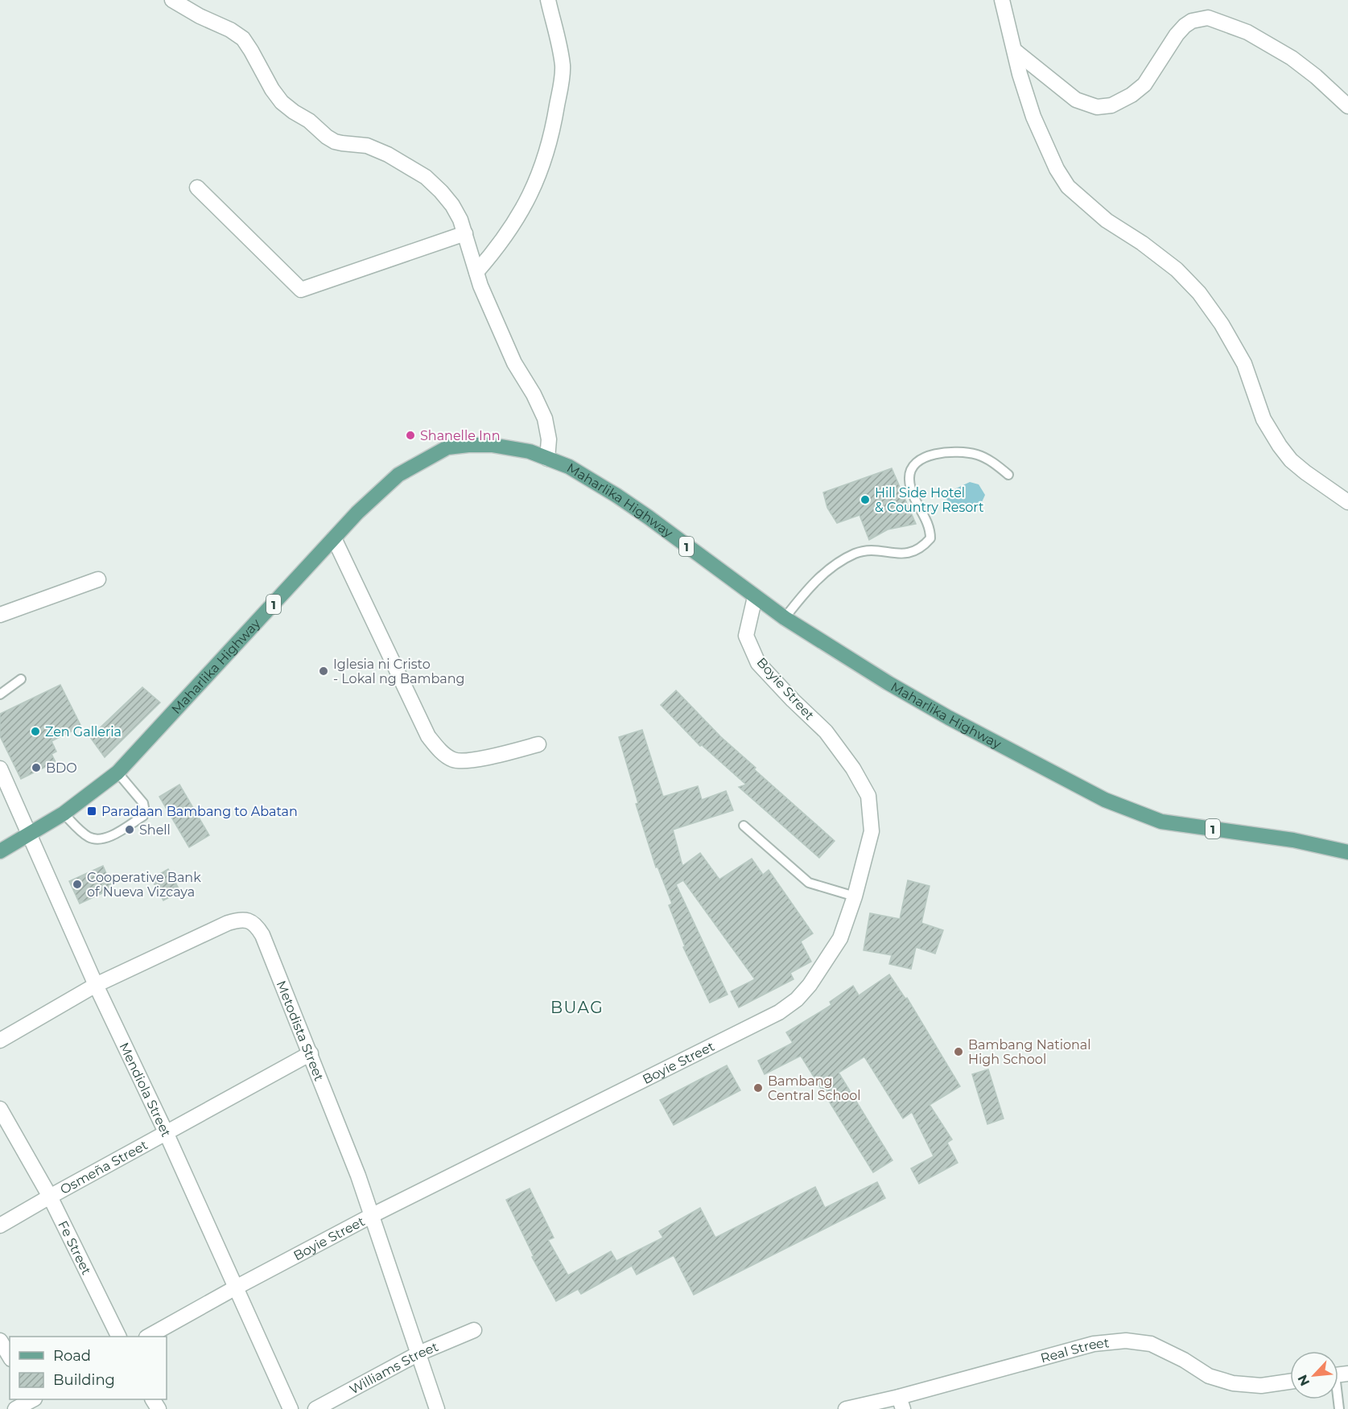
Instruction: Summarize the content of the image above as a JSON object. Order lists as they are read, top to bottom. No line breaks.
{"streets":{"main road":["Maharlika Highway","1"],"street":["Boyie Street","Metodista Street","Mendiola Street","Osmeña Street","Fe Street","Real Street","Williams Street"]},"crossings":[["Maharlika Highway","Boyie Street"],["Maharlika Highway","Mendiola Street"],["Boyie Street","Metodista Street"],["Boyie Street","Mendiola Street"],["Metodista Street","Mendiola Street"],["Metodista Street","Osmeña Street"],["Metodista Street","Williams Street"],["Mendiola Street","Osmeña Street"],["Osmeña Street","Fe Street"]],"districts":["BUAG"],"places":{"other":["Shanelle Inn","Hill Side Hotel & Country Resort","Iglesia ni Cristo - Lokal ng Bambang","Zen Galleria","BDO","Shell","Cooperative Bank of Nueva Vizcaya","Bambang National High School","Bambang Central School"],"transit":["Paradaan Bambang to Abatan"]},"legend":["Road","Building"],"north":"bottom left"}
